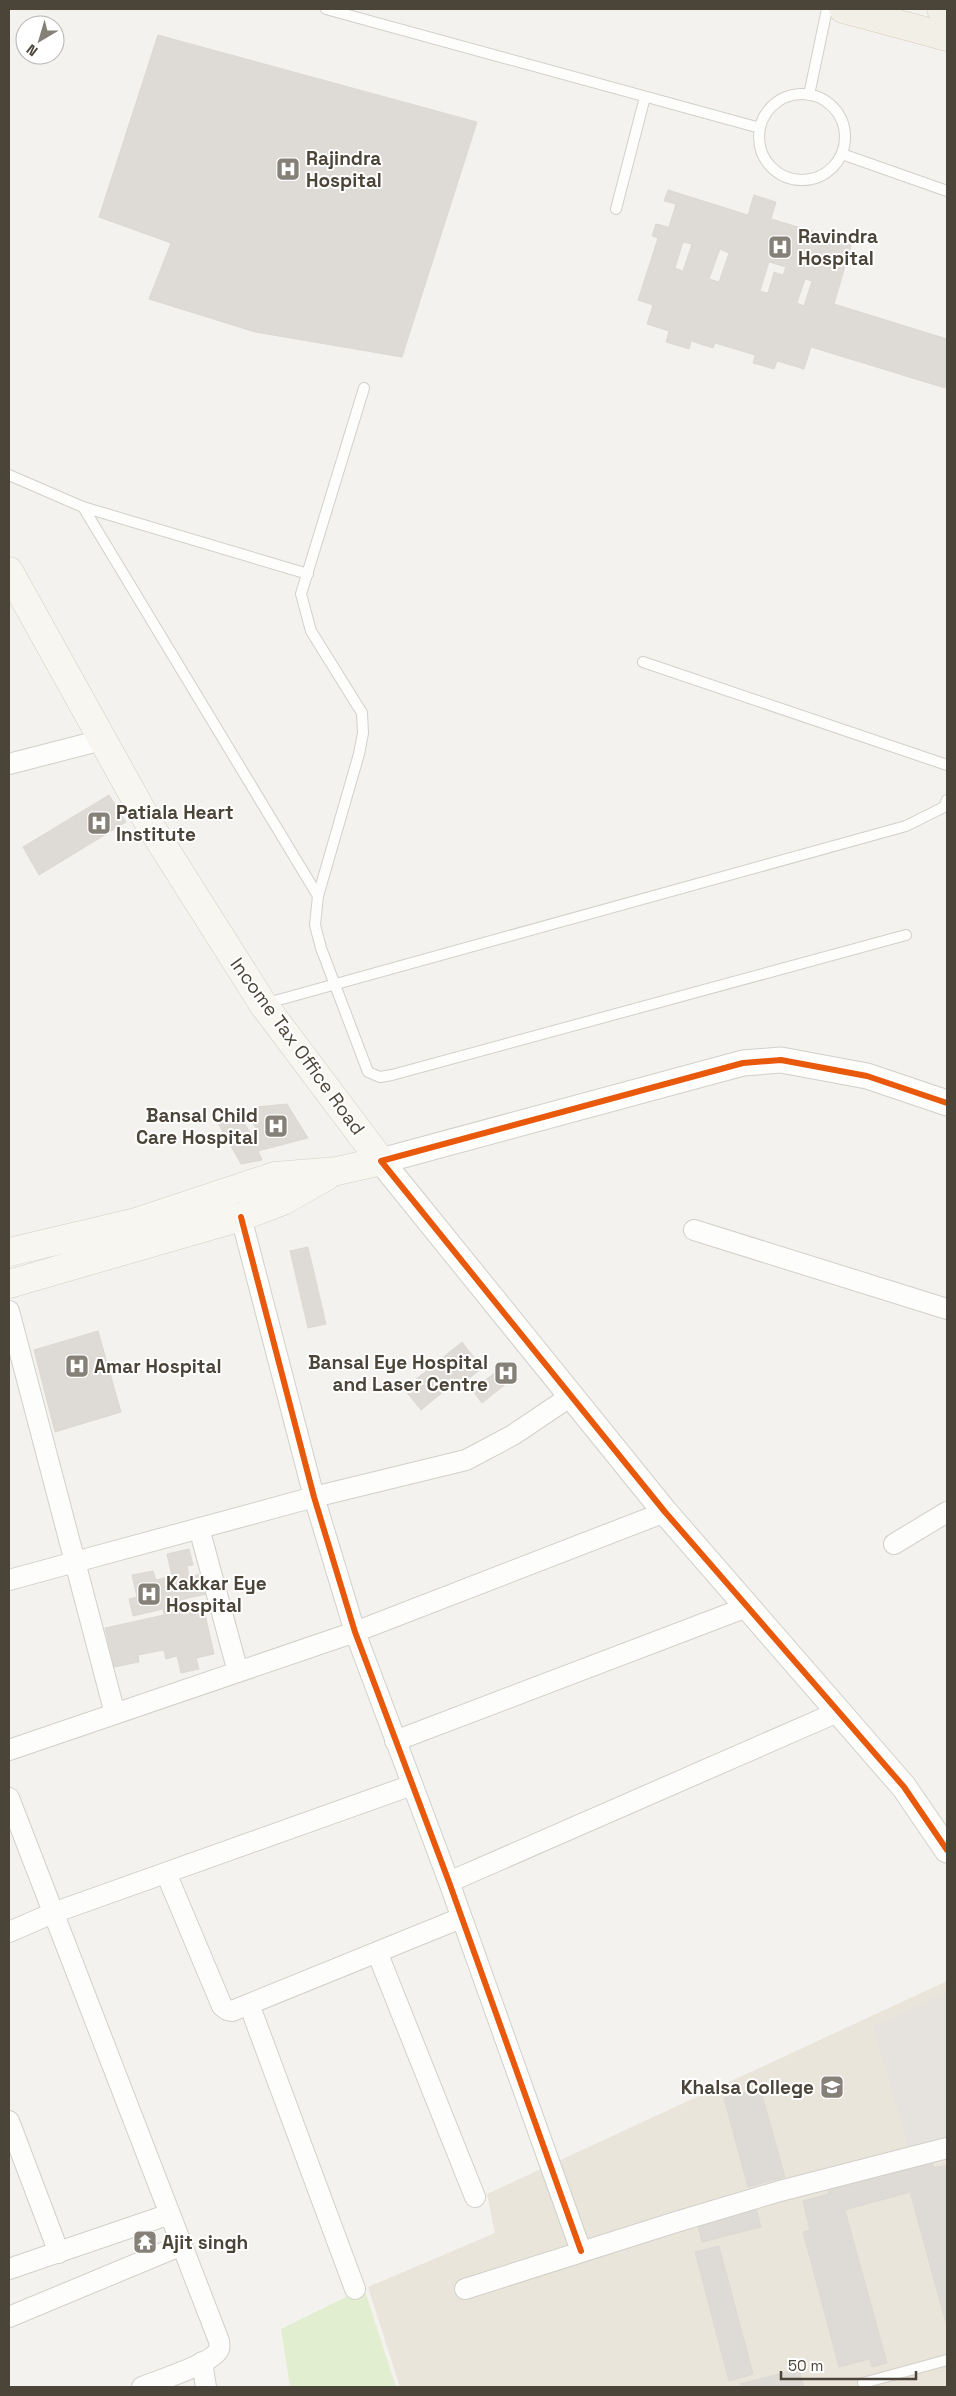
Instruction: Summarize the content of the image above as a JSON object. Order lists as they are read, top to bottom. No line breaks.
{"streets":{"main road":["Income Tax Office Road"]},"places":{"hospital":["Rajindra Hospital","Ravindra Hospital","Patiala Heart Institute","Bansal Child Care Hospital","Amar Hospital","Bansal Eye Hospital and Laser Centre","Kakkar Eye Hospital"],"school or university":["Khalsa College"],"temple":["Ajit singh"]},"scale_bar":"50 m","north":"bottom left"}
